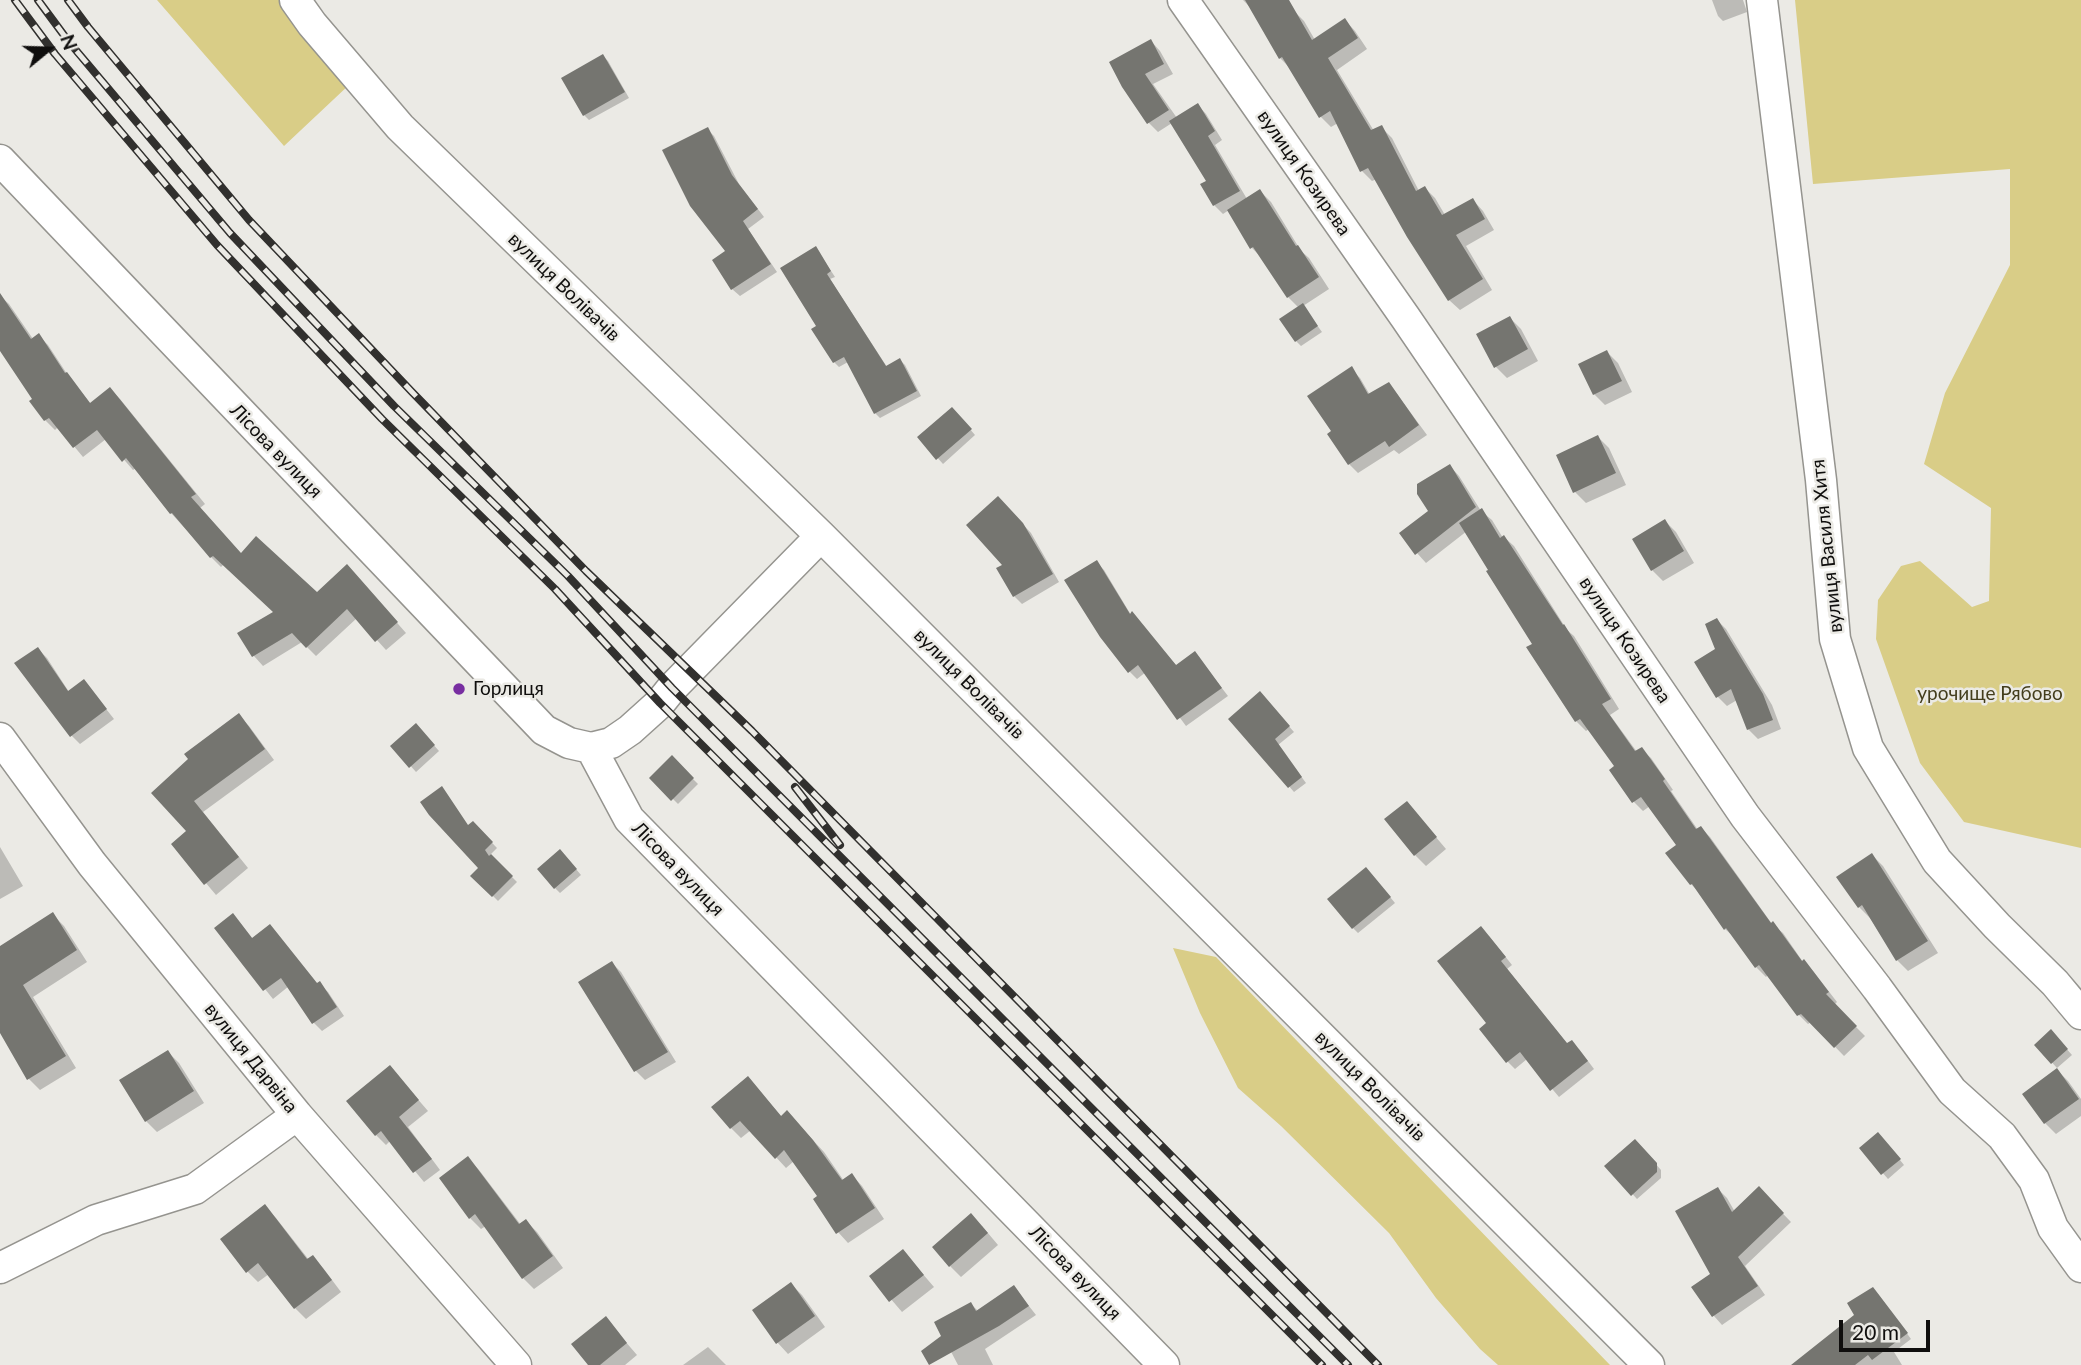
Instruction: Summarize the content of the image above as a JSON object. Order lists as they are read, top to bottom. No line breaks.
{"streets":{"street":["вулиця Козирева","вулиця Волівачів","Лісова вулиця","вулиця Василя Хитя","вулиця Дарвіна"]},"parks":["урочище Рябово"],"places":["Горлиця"],"scale_bar":"20 m","north":"right"}
